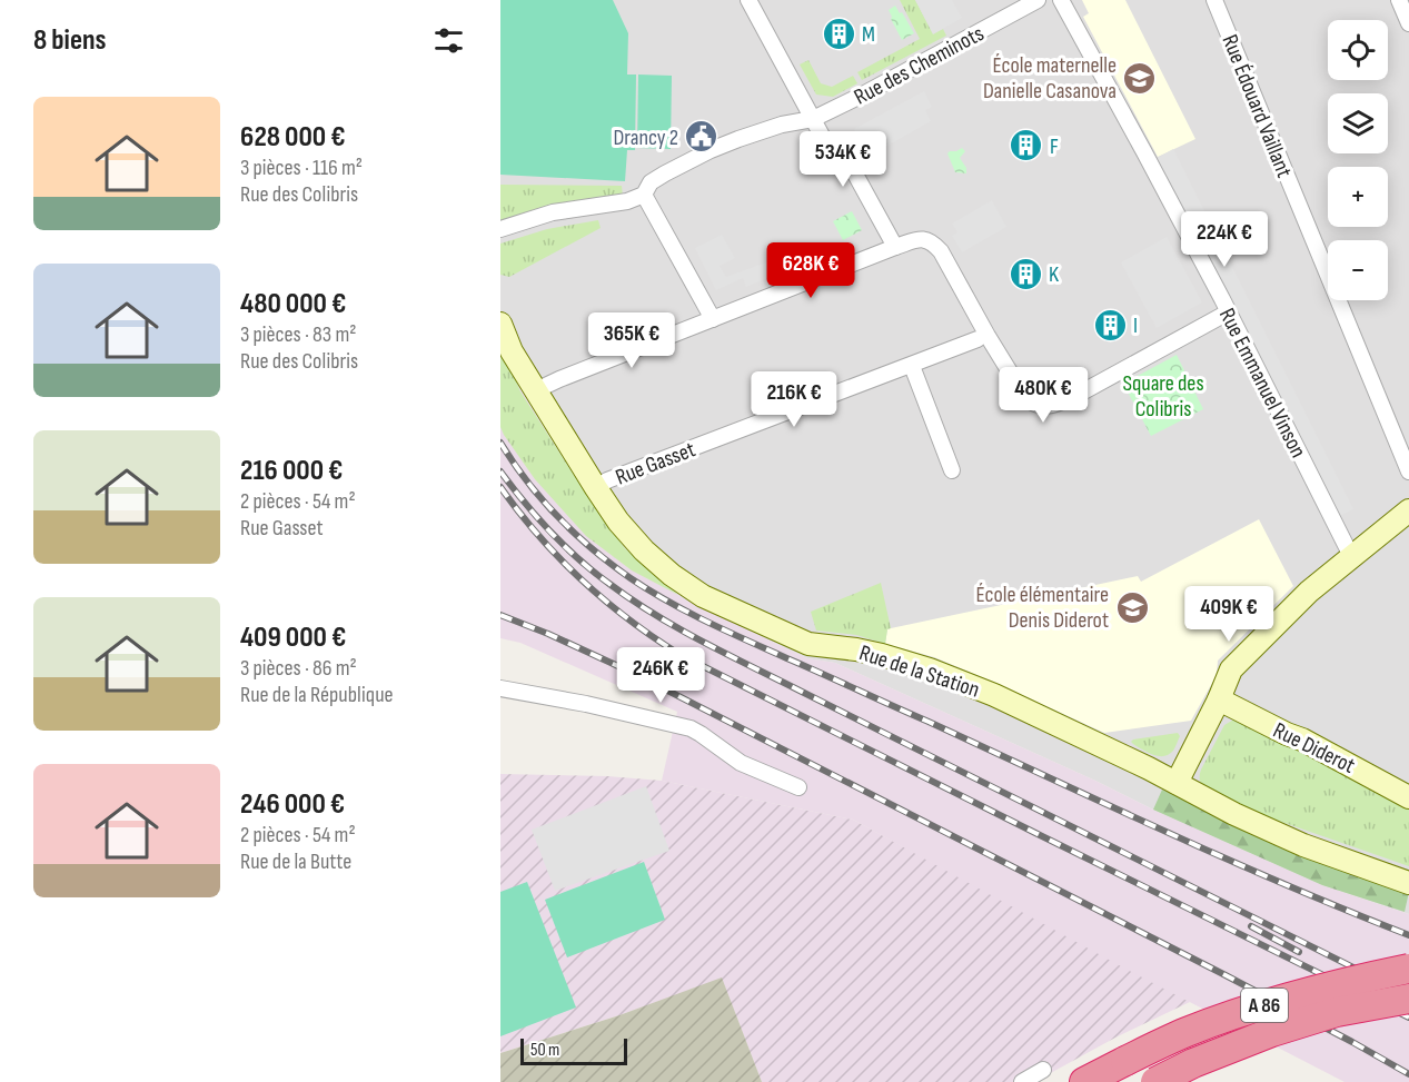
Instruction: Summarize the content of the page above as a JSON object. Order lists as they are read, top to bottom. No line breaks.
{"streets":{"highway":["A 86"],"street":["Rue des Cheminots","Rue Édouard Vaillant","Rue Emmanuel Vinson","Rue Gasset","Rue de la Station","Rue Diderot"]},"crossings":[["Rue Gasset","Rue de la Station"]],"parks":["Square des Colibris"],"places":{"building":["M","F","K","I"],"school or university":["École maternelle Danielle Casanova","École élémentaire Denis Diderot"],"public building":["Drancy 2"]},"scale_bar":"50 m","page":{"heading":"8 biens","map_buttons":["+","−"],"list":[{"name":"628 000 €","note":"3 pièces · 116 m² · Rue des Colibris"},{"name":"480 000 €","note":"3 pièces · 83 m² · Rue des Colibris"},{"name":"216 000 €","note":"2 pièces · 54 m² · Rue Gasset"},{"name":"409 000 €","note":"3 pièces · 86 m² · Rue de la République"},{"name":"246 000 €","note":"2 pièces · 54 m² · Rue de la Butte"}],"price":["534K €","224K €","628K €","365K €","480K €","216K €","409K €","246K €"],"scale":"50 m"}}
